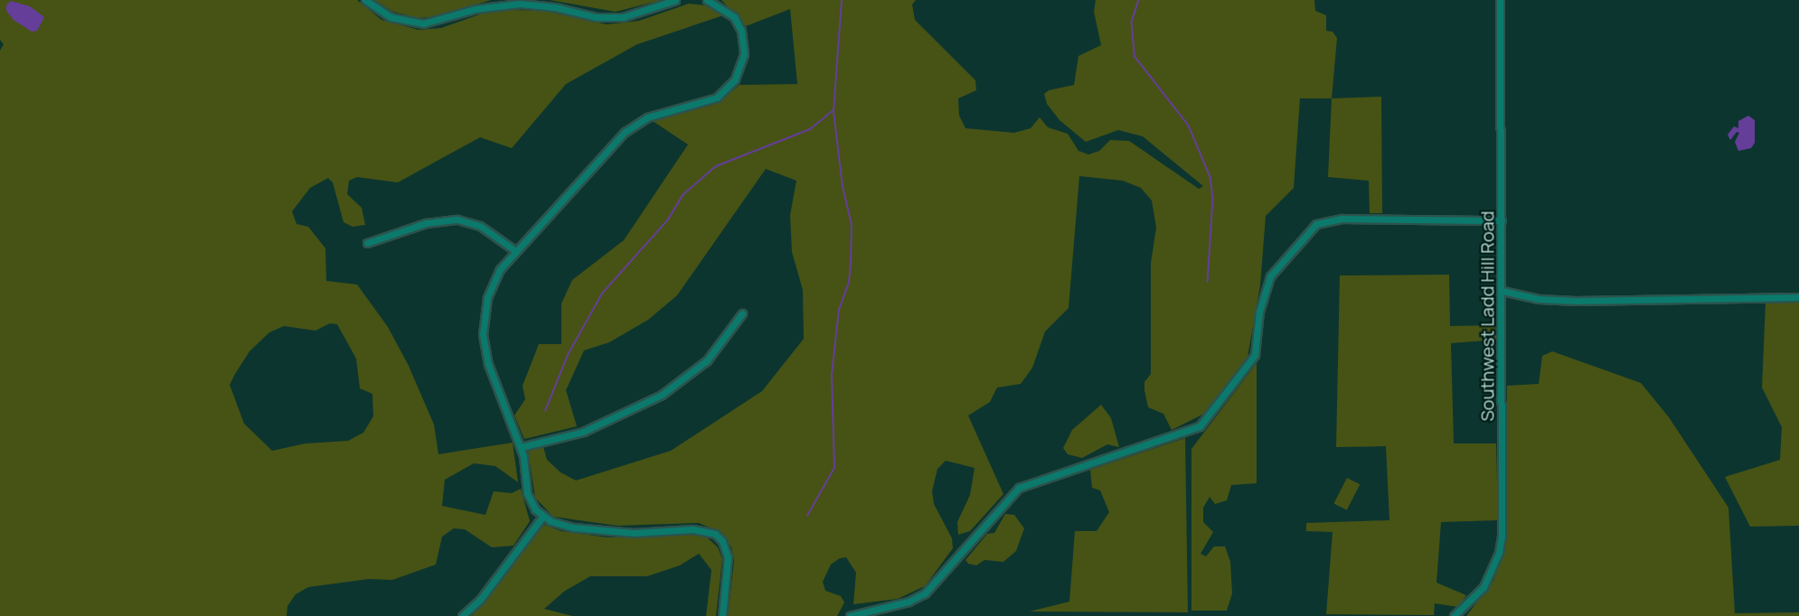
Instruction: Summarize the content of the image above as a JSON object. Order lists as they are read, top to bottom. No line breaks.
{"streets":{"street":["Southwest Ladd Hill Road"]}}
